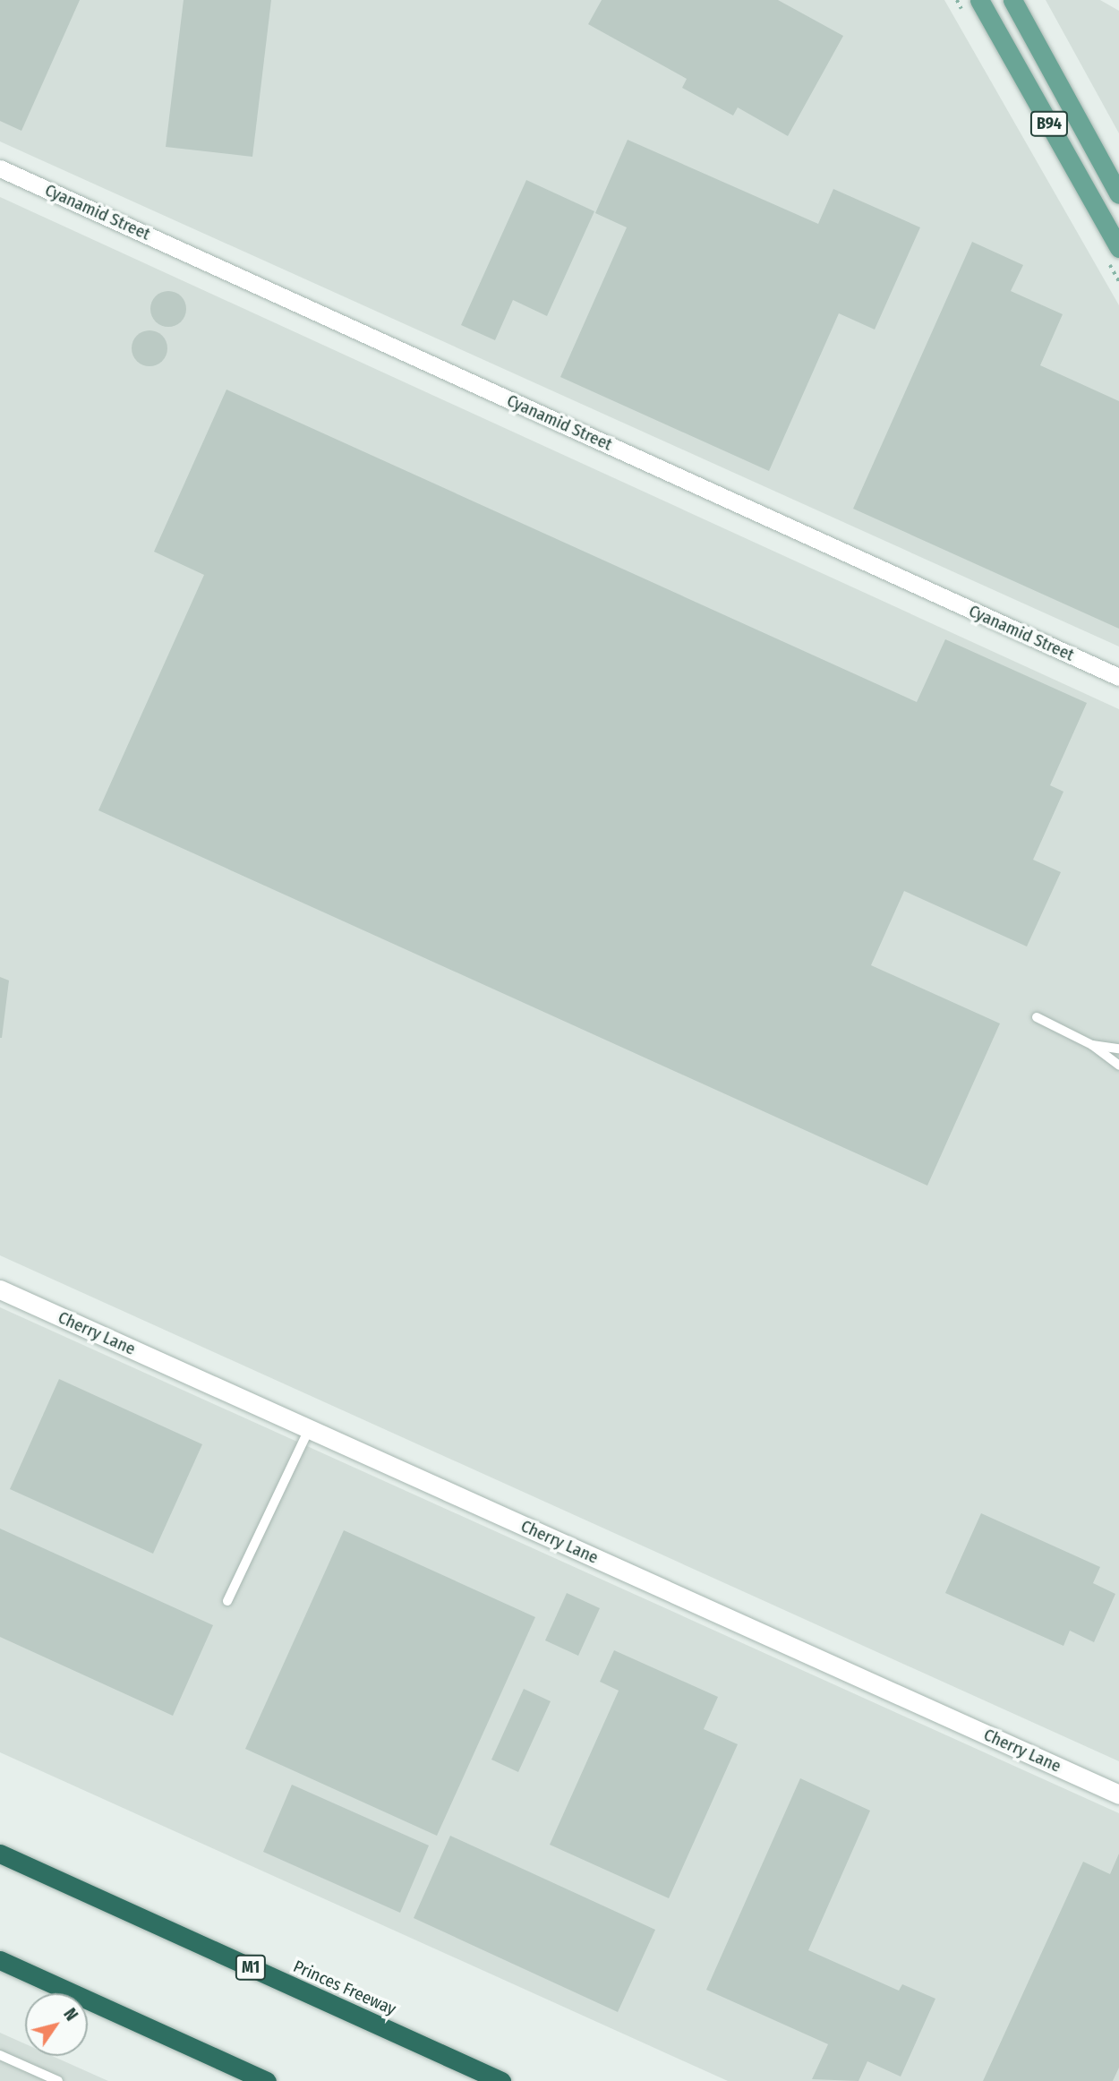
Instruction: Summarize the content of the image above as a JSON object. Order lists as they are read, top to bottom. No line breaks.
{"streets":{"highway":["M1","Princes Freeway"],"main road":["B94"],"street":["Cyanamid Street","Cherry Lane"]},"north":"top right"}
